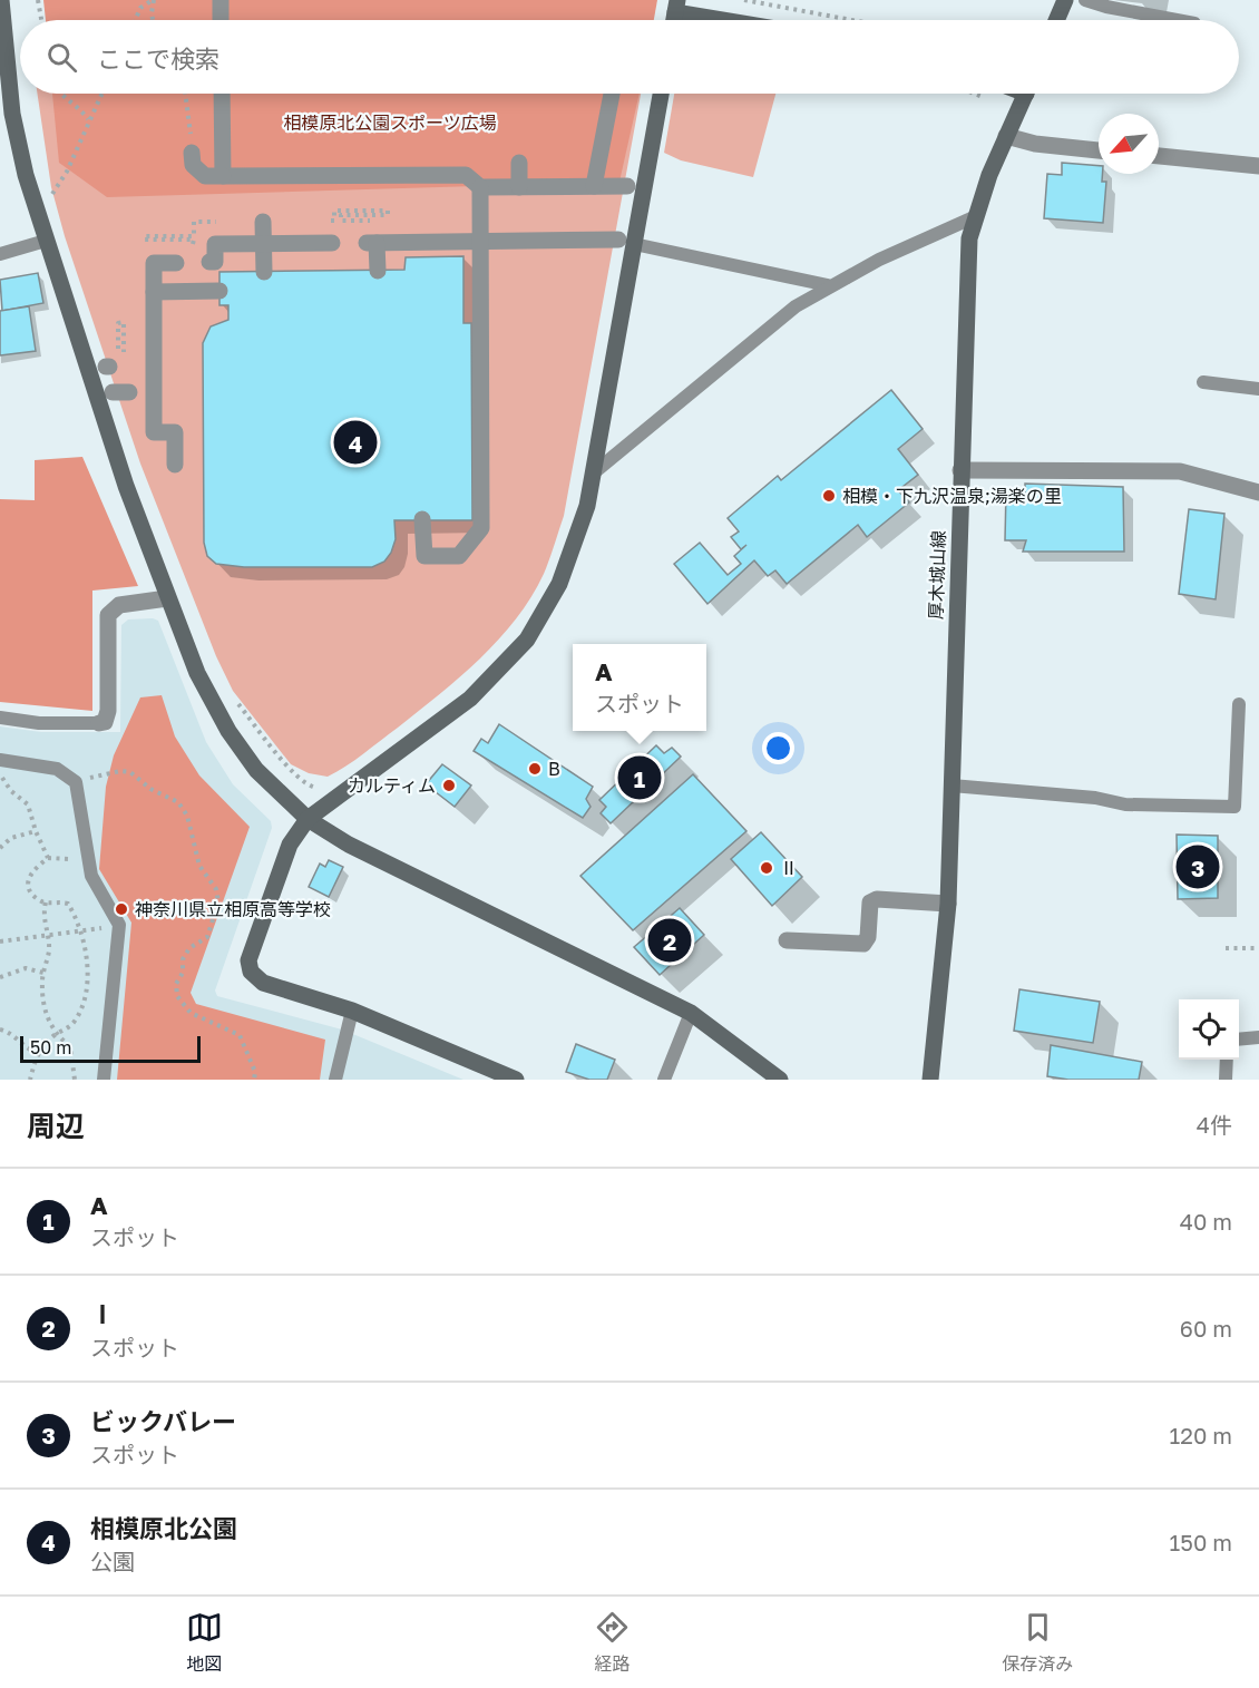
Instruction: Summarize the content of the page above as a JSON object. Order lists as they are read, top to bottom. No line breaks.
{"streets":{"street":["厚木城山線"]},"parks":["相模原北公園スポーツ広場"],"places":["相模・下九沢温泉;湯楽の里","B","カルティム","Ⅱ","神奈川県立相原高等学校"],"scale_bar":"50 m","north":"bottom left","page":{"search":"ここで検索","pins":["4","1","3","2"],"popup":["A","スポット"],"scale":"50 m","heading":["周辺","4件"],"list":[{"mark":"1","name":"A","note":"スポット","value":"40 m"},{"mark":"2","name":"Ⅰ","note":"スポット","value":"60 m"},{"mark":"3","name":"ビックバレー","note":"スポット","value":"120 m"},{"mark":"4","name":"相模原北公園","note":"公園","value":"150 m"}],"nav":["地図","経路","保存済み"]}}
